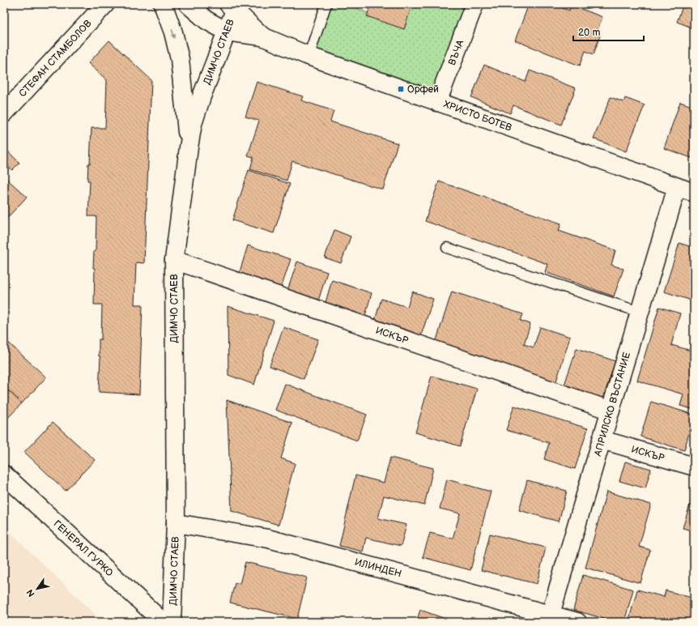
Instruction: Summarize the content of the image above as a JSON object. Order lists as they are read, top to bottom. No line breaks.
{"streets":{"street":["ДИМЧО СТАЕВ","ВЪЧА","СТЕФАН СТАМБОЛОВ","ХРИСТО БОТЕВ","ИСКЪР","АПРИЛСКО ВЪСТАНИЕ","ГЕНЕРАЛ ГУРКО","ИЛИНДЕН"]},"crossings":[["ДИМЧО СТАЕВ","ХРИСТО БОТЕВ"],["ДИМЧО СТАЕВ","ИСКЪР"],["ДИМЧО СТАЕВ","ИЛИНДЕН"],["ВЪЧА","ХРИСТО БОТЕВ"],["ХРИСТО БОТЕВ","АПРИЛСКО ВЪСТАНИЕ"],["ИСКЪР","АПРИЛСКО ВЪСТАНИЕ"],["АПРИЛСКО ВЪСТАНИЕ","ИЛИНДЕН"]],"places":{"transit":["Орфей"]},"scale_bar":"20 m","north":"bottom left"}
